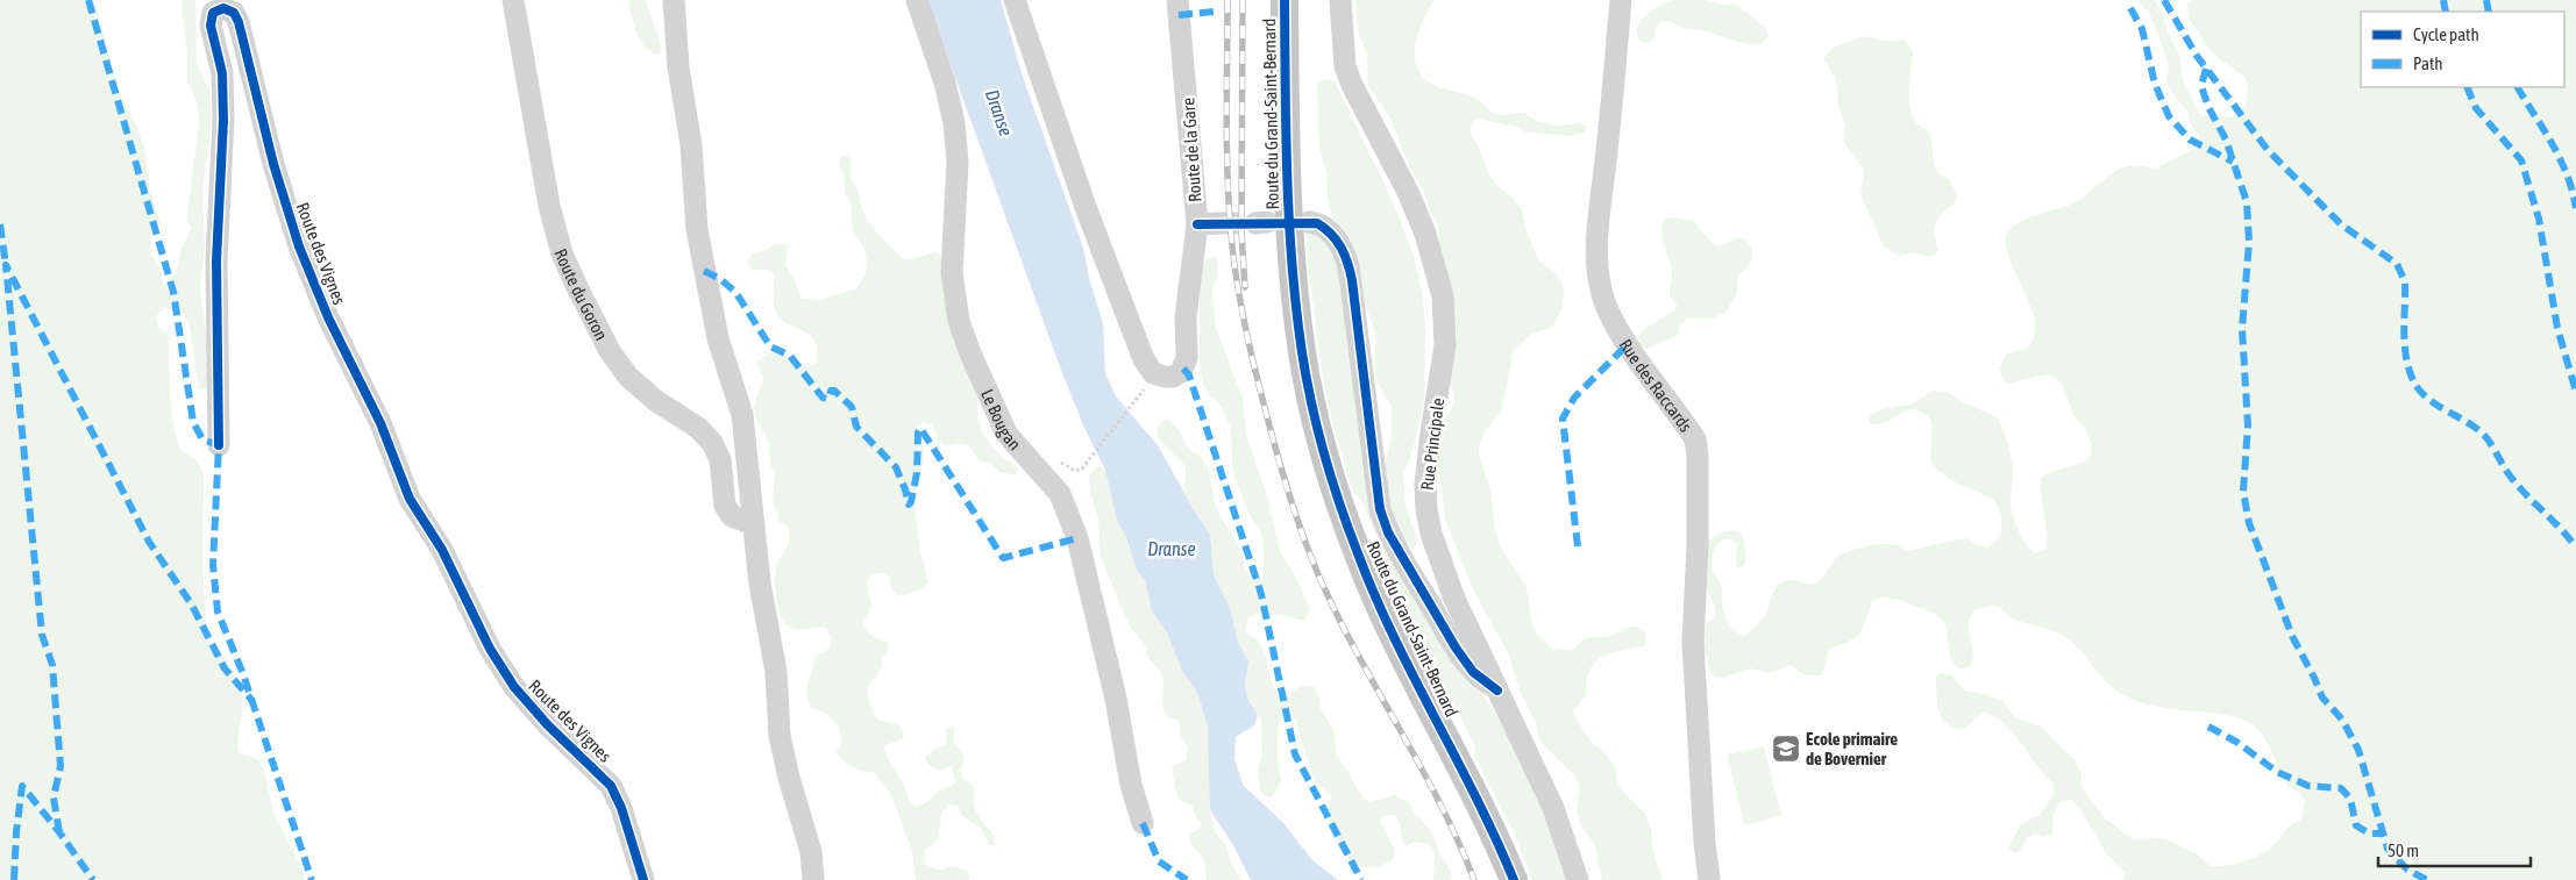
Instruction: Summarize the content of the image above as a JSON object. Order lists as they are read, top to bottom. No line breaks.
{"streets":{"main road":["Route du Grand-Saint-Bernard"],"street":["Route de la Gare","Route des Vignes","Route du Goron","Rue des Raccards","Le Bougan","Rue Principale"]},"water":["Dranse"],"places":{"school or university":["Ecole primaire de Bovernier"]},"legend":["Cycle path","Path"],"scale_bar":"50 m"}
